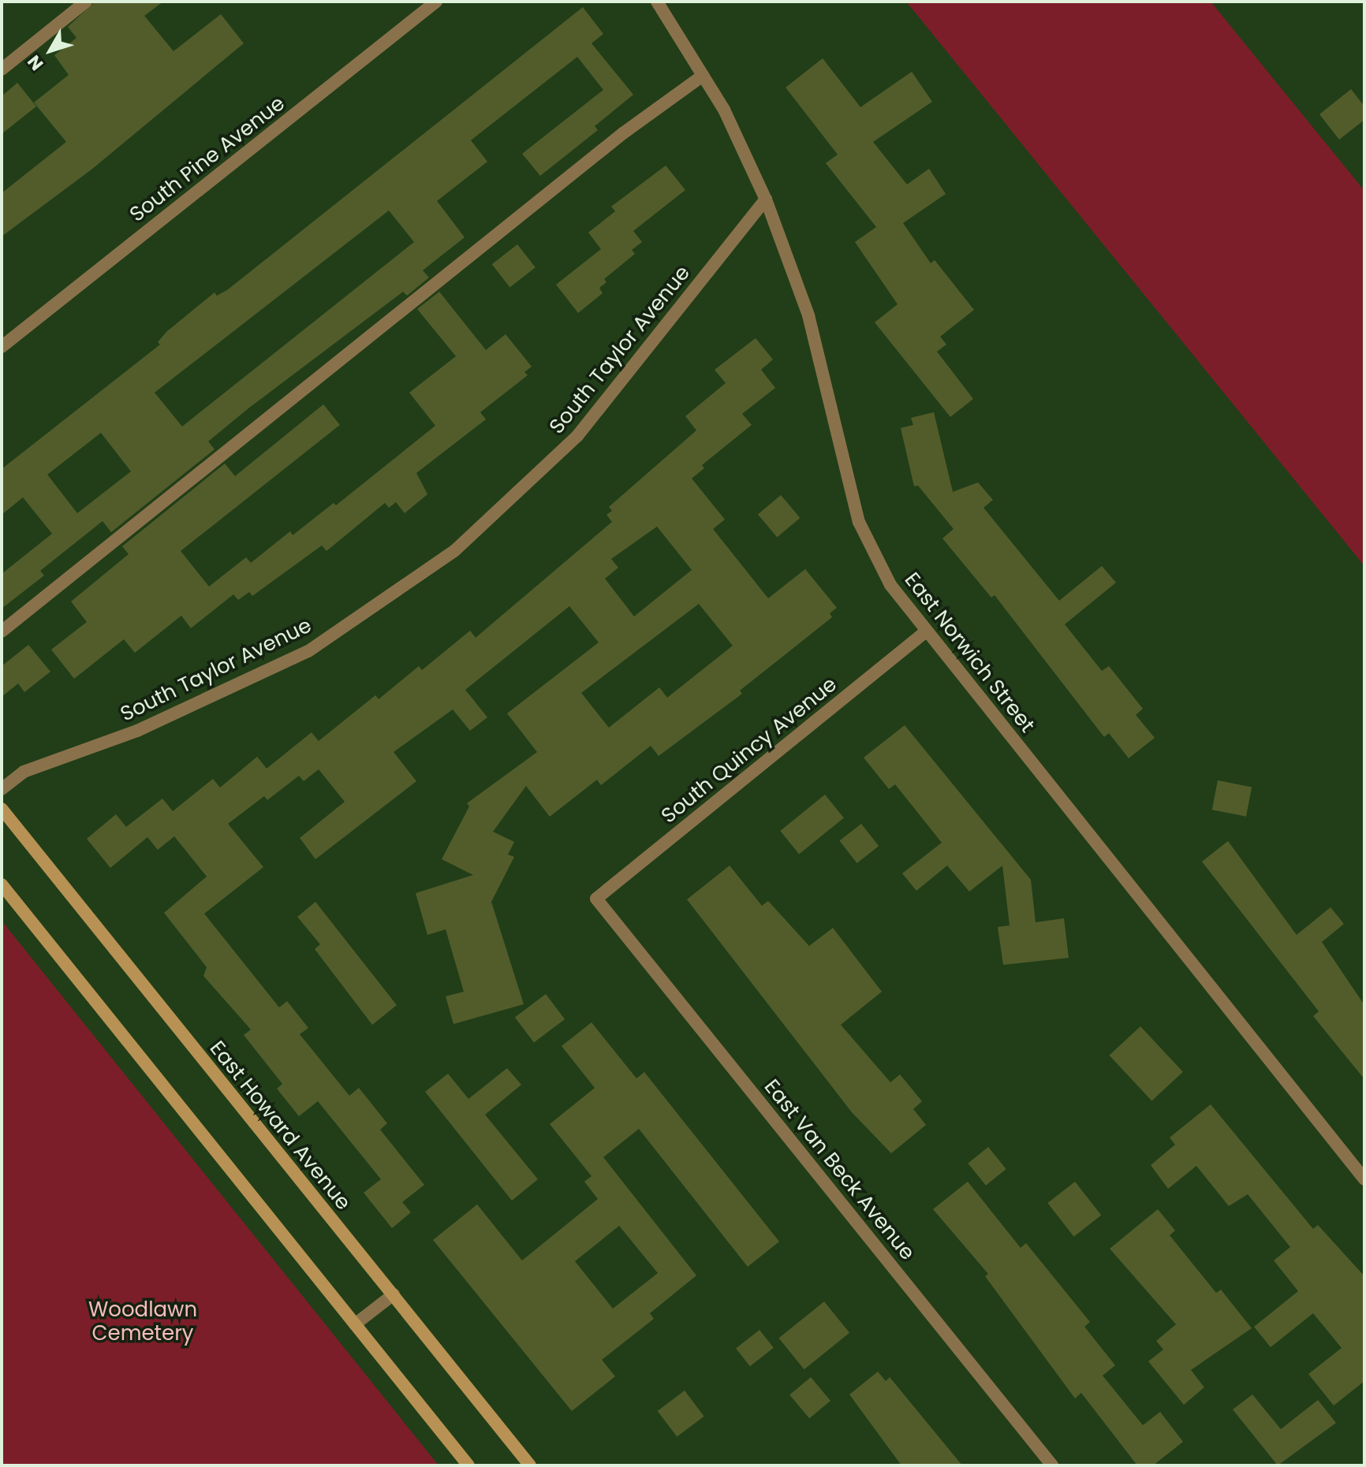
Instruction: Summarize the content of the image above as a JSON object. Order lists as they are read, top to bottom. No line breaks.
{"streets":{"main road":["East Howard Avenue"],"street":["South Pine Avenue","South Taylor Avenue","East Norwich Street","South Quincy Avenue","East Van Beck Avenue"]},"crossings":[["South Taylor Avenue","East Norwich Street"],["East Norwich Street","South Quincy Avenue"],["South Quincy Avenue","East Van Beck Avenue"]],"parks":["Woodlawn Cemetery"],"north":"bottom left"}
